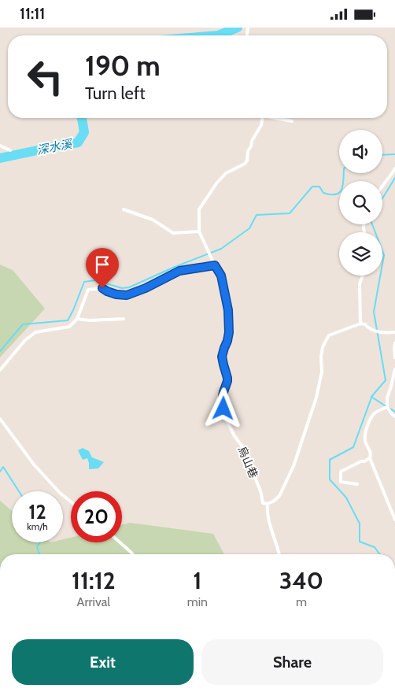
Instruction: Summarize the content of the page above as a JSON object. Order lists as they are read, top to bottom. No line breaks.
{"streets":{"lane":["烏山巷"]},"water":["深水溪"],"page":{"status":"11:11","turn":["190 m","Turn left"],"speed":"12 km/h","limit":"20","eta":["11:12","Arrival","1","min","340","m"],"buttons":["Exit","Share"]}}
